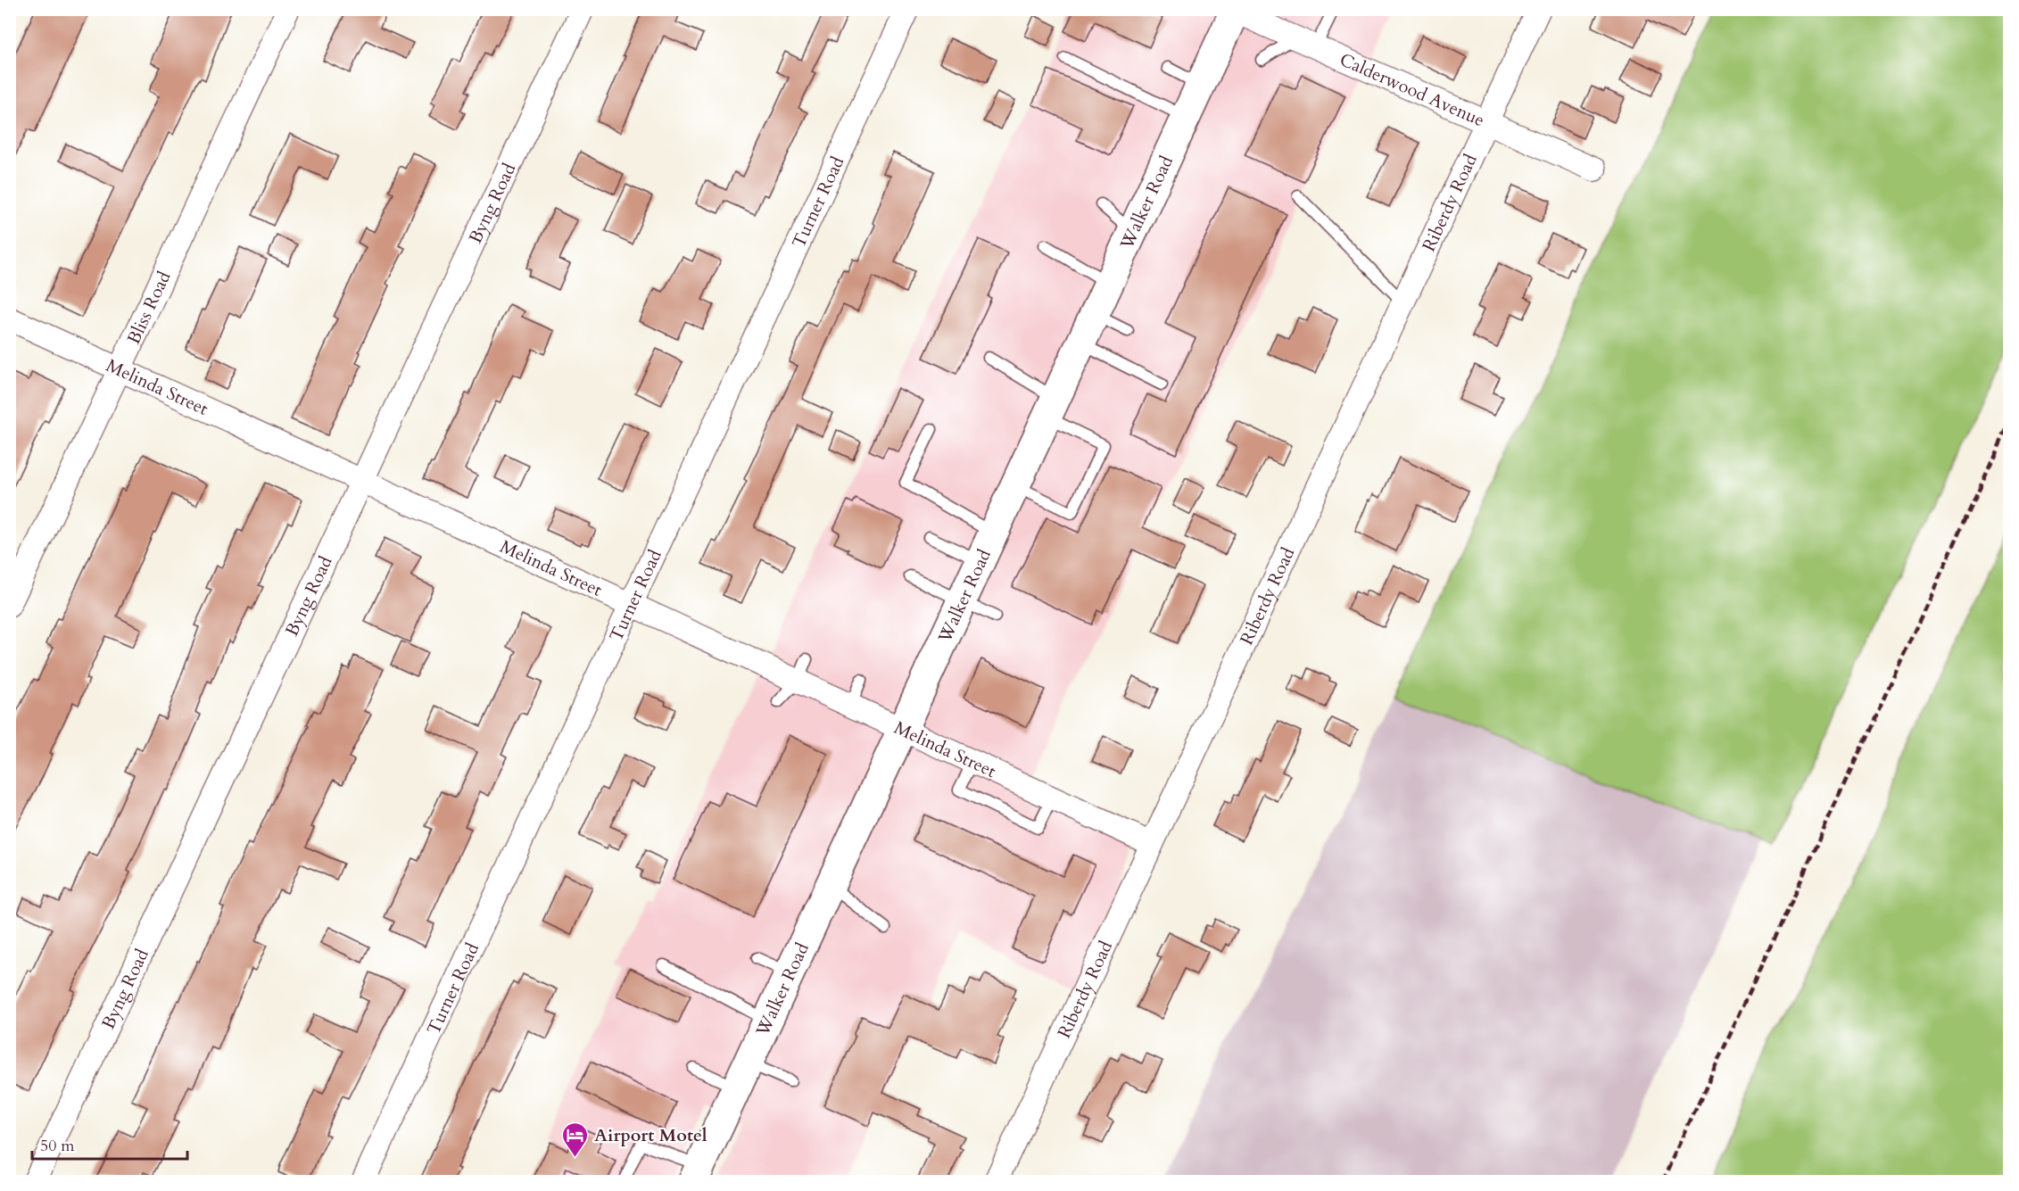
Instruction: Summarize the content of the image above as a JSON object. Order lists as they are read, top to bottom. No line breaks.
{"streets":{"main road":["Walker Road"],"street":["Calderwood Avenue","Riberdy Road","Byng Road","Turner Road","Bliss Road","Melinda Street"]},"crossings":[["Calderwood Avenue","Walker Road"],["Calderwood Avenue","Riberdy Road"],["Walker Road","Melinda Street"],["Riberdy Road","Melinda Street"],["Byng Road","Melinda Street"],["Turner Road","Melinda Street"],["Bliss Road","Melinda Street"]],"places":{"hotel":["Airport Motel"]},"scale_bar":"50 m"}
